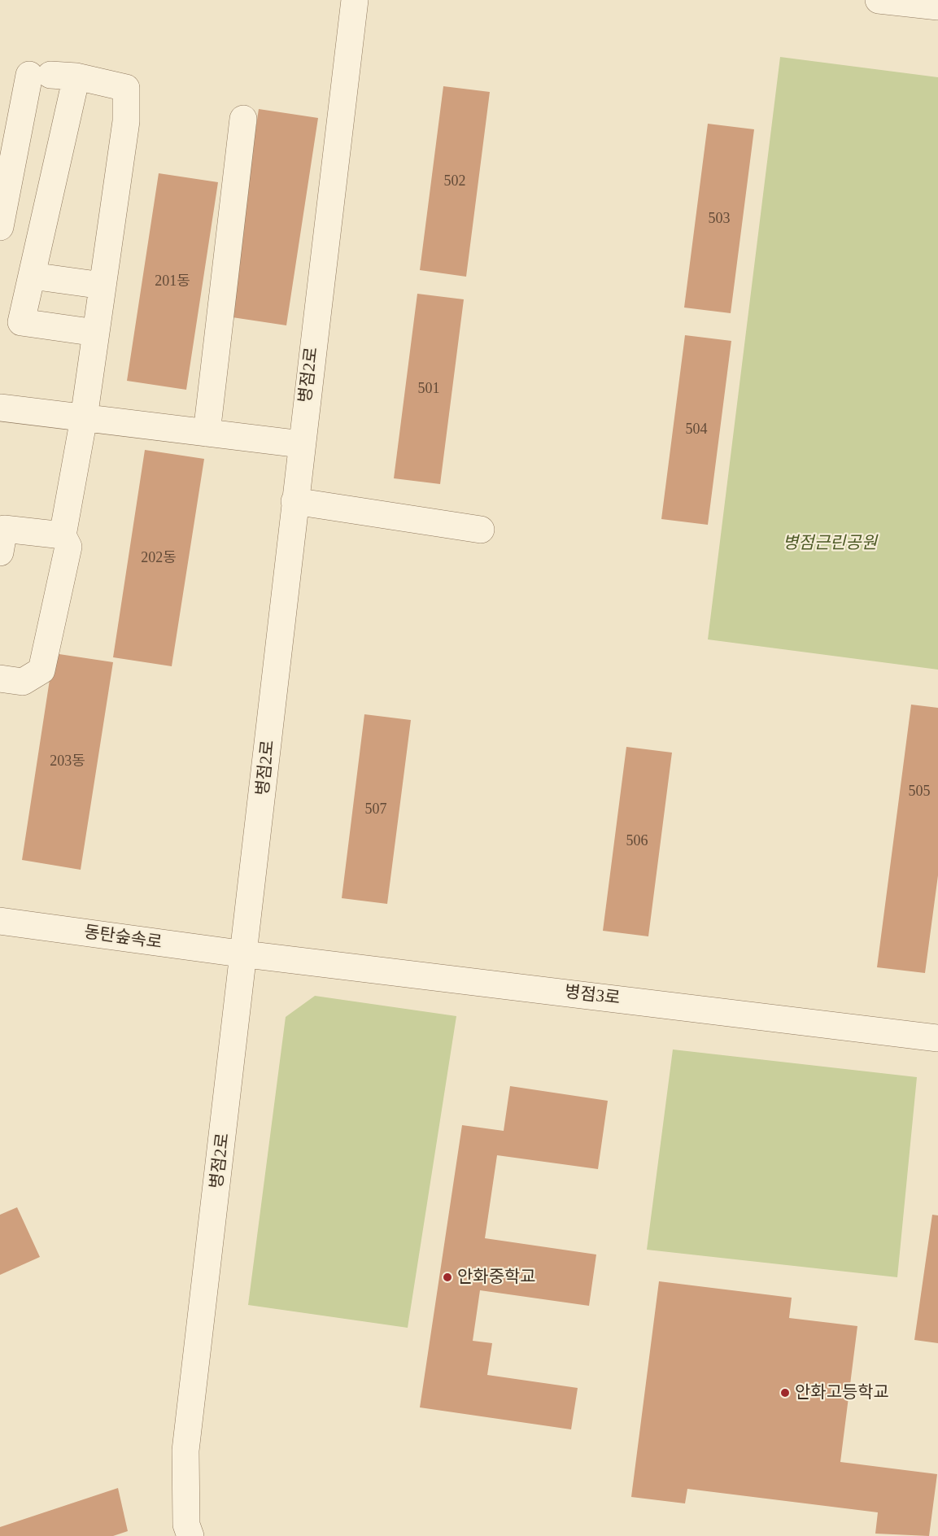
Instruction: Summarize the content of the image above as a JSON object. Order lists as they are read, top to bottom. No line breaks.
{"streets":{"street":["병점2로","동탄숲속로","병점3로"]},"crossings":[["병점2로","동탄숲속로"],["병점2로","병점3로"],["동탄숲속로","병점3로"]],"parks":["병점근린공원"],"places":["안화중학교","안화고등학교"],"house_numbers":["502","503","201동","501","504","202동","203동","505","507","506"]}
